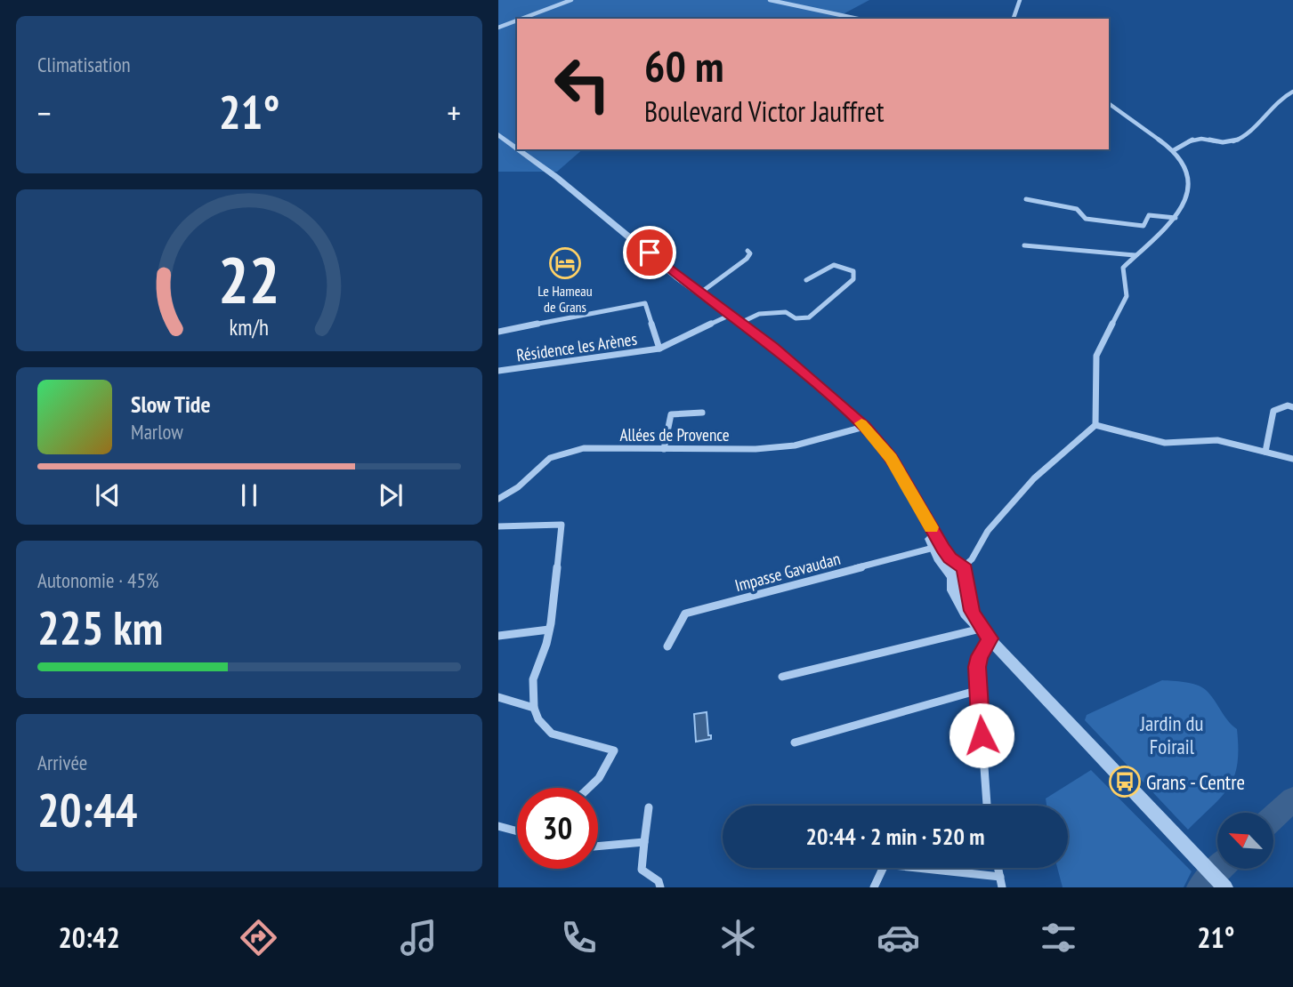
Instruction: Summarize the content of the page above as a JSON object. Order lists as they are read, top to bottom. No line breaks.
{"streets":{"street":["Résidence les Arènes","Allées de Provence","Impasse Gavaudan"]},"parks":["Jardin du Foirail"],"places":{"hotel":["Le Hameau de Grans"],"bus stop":["Grans - Centre"]},"north":"top left","page":{"tile":["Climatisation",["Autonomie · 45%","225 km"],["Arrivée","20:44"]],"turn":["60 m","Boulevard Victor Jauffret"],"heat":["−","21°","+"],"song":["Slow Tide","Marlow"],"limit":"30","trip":"20:44 · 2 min · 520 m","tabs":["20:42","21°"],"gauge":["22","km/h"]}}
